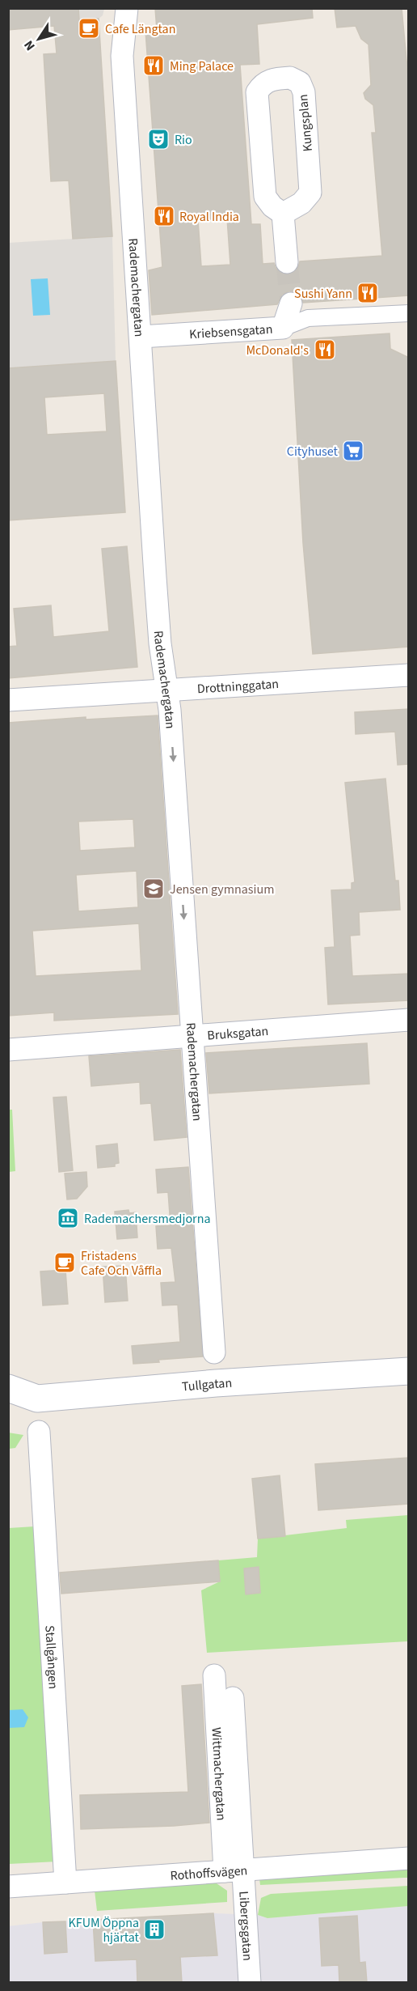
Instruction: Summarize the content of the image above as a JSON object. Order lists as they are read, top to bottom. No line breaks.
{"streets":{"street":["Kungsplan","Rademachergatan","Kriebsensgatan","Drottninggatan","Bruksgatan","Tullgatan","Stallgången","Wittmachergatan","Rothoffsvägen","Libergsgatan"]},"crossings":[["Rademachergatan","Kriebsensgatan"],["Rademachergatan","Drottninggatan"],["Rademachergatan","Bruksgatan"],["Stallgången","Rothoffsvägen"],["Wittmachergatan","Rothoffsvägen"],["Wittmachergatan","Libergsgatan"],["Rothoffsvägen","Libergsgatan"]],"places":{"cafe":["Cafe Längtan","Fristadens Cafe Och Våffla"],"restaurant":["Ming Palace","Royal India","Sushi Yann","McDonald's"],"theatre":["Rio"],"supermarket":["Cityhuset"],"school or university":["Jensen gymnasium"],"museum":["Rademachersmedjorna"],"building":["KFUM Öppna hjärtat"]},"north":"bottom left"}
